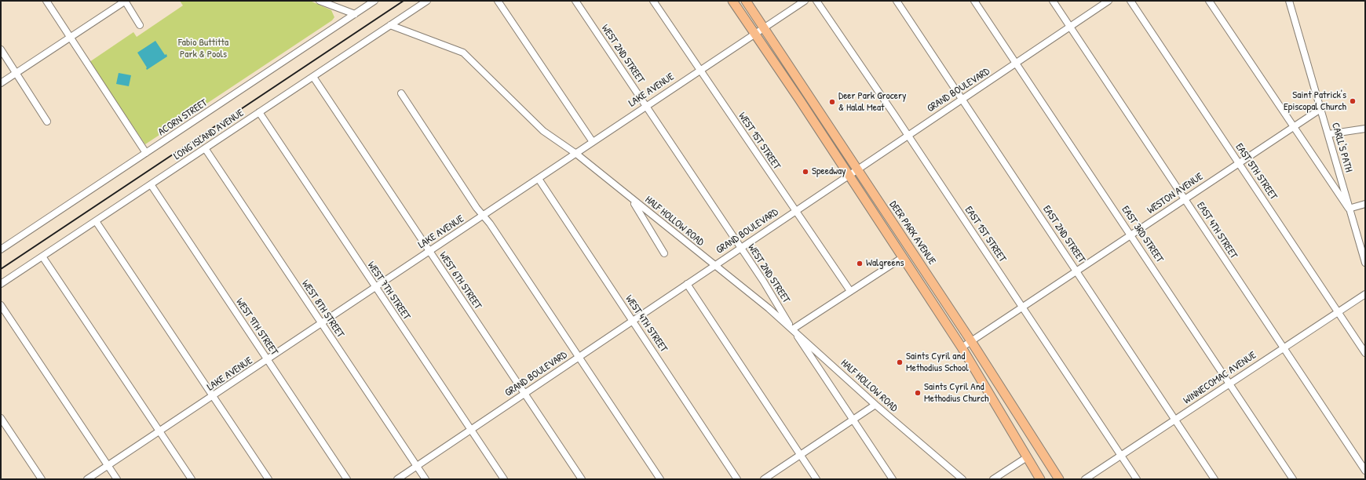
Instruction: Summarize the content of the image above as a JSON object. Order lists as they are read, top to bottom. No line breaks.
{"streets":{"main road":["DEER PARK AVENUE"],"street":["WEST 2ND STREET","LAKE AVENUE","GRAND BOULEVARD","ACORN STREET","LONG ISLAND AVENUE","WEST 1ST STREET","CARLL'S PATH","EAST 5TH STREET","WESTON AVENUE","HALF HOLLOW ROAD","EAST 4TH STREET","EAST 1ST STREET","EAST 2ND STREET","EAST 3RD STREET","WEST 6TH STREET","WEST 7TH STREET","WEST 8TH STREET","WEST 4TH STREET","WEST 9TH STREET","WINNECOMAC AVENUE"]},"crossings":[["WEST 2ND STREET","LAKE AVENUE"],["WEST 2ND STREET","GRAND BOULEVARD"],["WEST 2ND STREET","HALF HOLLOW ROAD"],["LAKE AVENUE","WEST 1ST STREET"],["LAKE AVENUE","HALF HOLLOW ROAD"],["LAKE AVENUE","DEER PARK AVENUE"],["LAKE AVENUE","WEST 6TH STREET"],["LAKE AVENUE","WEST 7TH STREET"],["LAKE AVENUE","WEST 8TH STREET"],["LAKE AVENUE","WEST 4TH STREET"],["LAKE AVENUE","WEST 9TH STREET"],["GRAND BOULEVARD","WEST 1ST STREET"],["GRAND BOULEVARD","HALF HOLLOW ROAD"],["GRAND BOULEVARD","EAST 4TH STREET"],["GRAND BOULEVARD","DEER PARK AVENUE"],["GRAND BOULEVARD","EAST 1ST STREET"],["GRAND BOULEVARD","EAST 2ND STREET"],["GRAND BOULEVARD","EAST 3RD STREET"],["GRAND BOULEVARD","WEST 6TH STREET"],["GRAND BOULEVARD","WEST 7TH STREET"],["GRAND BOULEVARD","WEST 8TH STREET"],["GRAND BOULEVARD","WEST 4TH STREET"],["LONG ISLAND AVENUE","HALF HOLLOW ROAD"],["LONG ISLAND AVENUE","WEST 6TH STREET"],["LONG ISLAND AVENUE","WEST 7TH STREET"],["LONG ISLAND AVENUE","WEST 8TH STREET"],["LONG ISLAND AVENUE","WEST 9TH STREET"],["CARLL'S PATH","WESTON AVENUE"],["EAST 5TH STREET","WESTON AVENUE"],["EAST 5TH STREET","WINNECOMAC AVENUE"],["WESTON AVENUE","EAST 4TH STREET"],["WESTON AVENUE","DEER PARK AVENUE"],["WESTON AVENUE","EAST 1ST STREET"],["WESTON AVENUE","EAST 2ND STREET"],["WESTON AVENUE","EAST 3RD STREET"],["EAST 4TH STREET","WINNECOMAC AVENUE"],["EAST 1ST STREET","WINNECOMAC AVENUE"],["EAST 2ND STREET","WINNECOMAC AVENUE"],["EAST 3RD STREET","WINNECOMAC AVENUE"]],"parks":["Fabio Buttitta Park & Pools"],"places":["Saint Patrick's Episcopal Church","Deer Park Grocery & Halal Meat","Speedway","Walgreens","Saints Cyril and Methodius School","Saints Cyril And Methodius Church"]}
